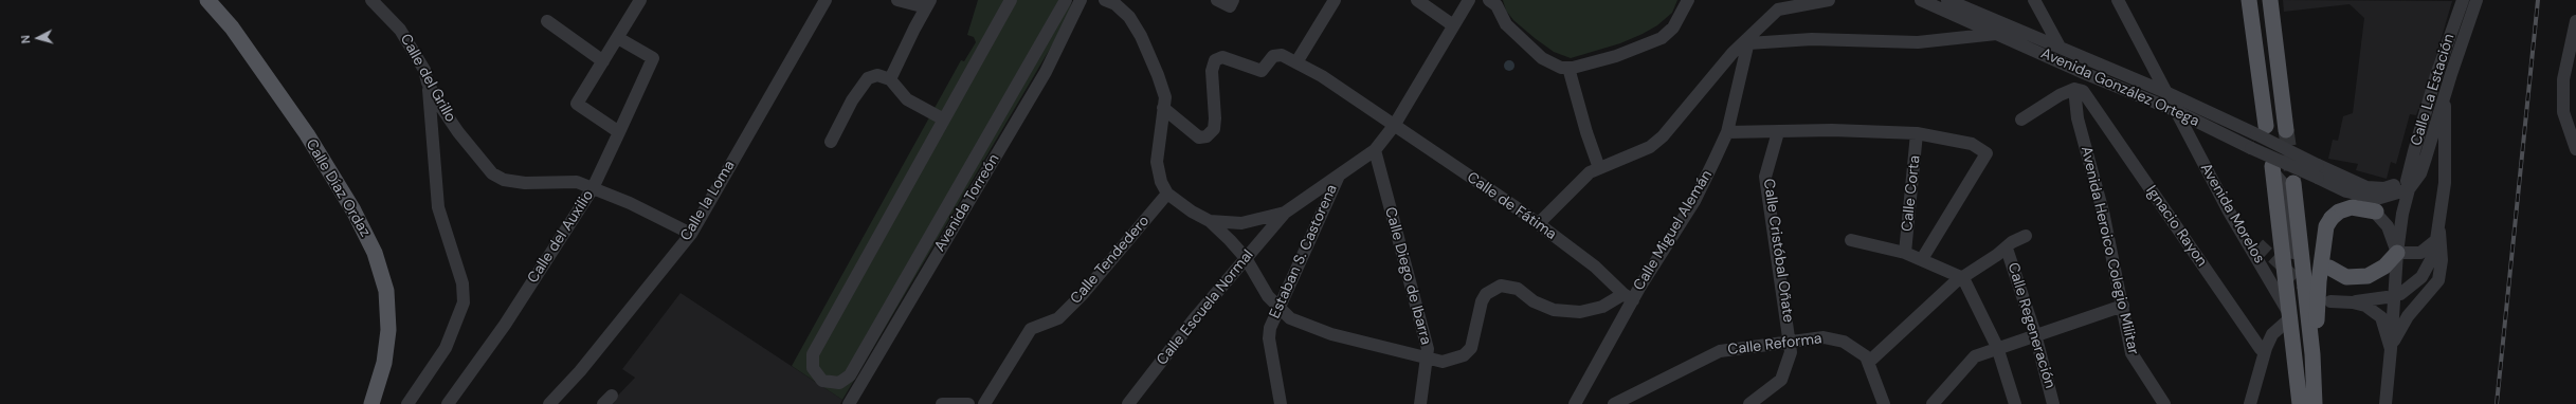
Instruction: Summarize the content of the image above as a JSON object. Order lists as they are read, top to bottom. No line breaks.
{"streets":{"main road":["Calle Díaz Ordaz"],"street":["Calle del Grillo","Avenida González Ortega","Calle La Estación","Calle Corta","Calle la Loma","Avenida Torreón","Calle de Fátima","Avenida Morelos","Ignacio Rayon","Calle Miguel Alemán","Calle del Auxilio","Calle Cristóbal Oñate","Avenida Heroico Colegio Militar","Estaban S. Castorena","Calle Tendedero","Calle Diego de Ibarra","Calle Escuela Normal","Calle Regeneración","Calle Reforma"]},"crossings":[["Calle del Grillo","Calle la Loma"],["Calle del Grillo","Calle del Auxilio"],["Avenida González Ortega","Avenida Morelos"],["Calle de Fátima","Calle Miguel Alemán"],["Ignacio Rayon","Avenida Heroico Colegio Militar"],["Calle Cristóbal Oñate","Calle Reforma"]],"north":"left"}
